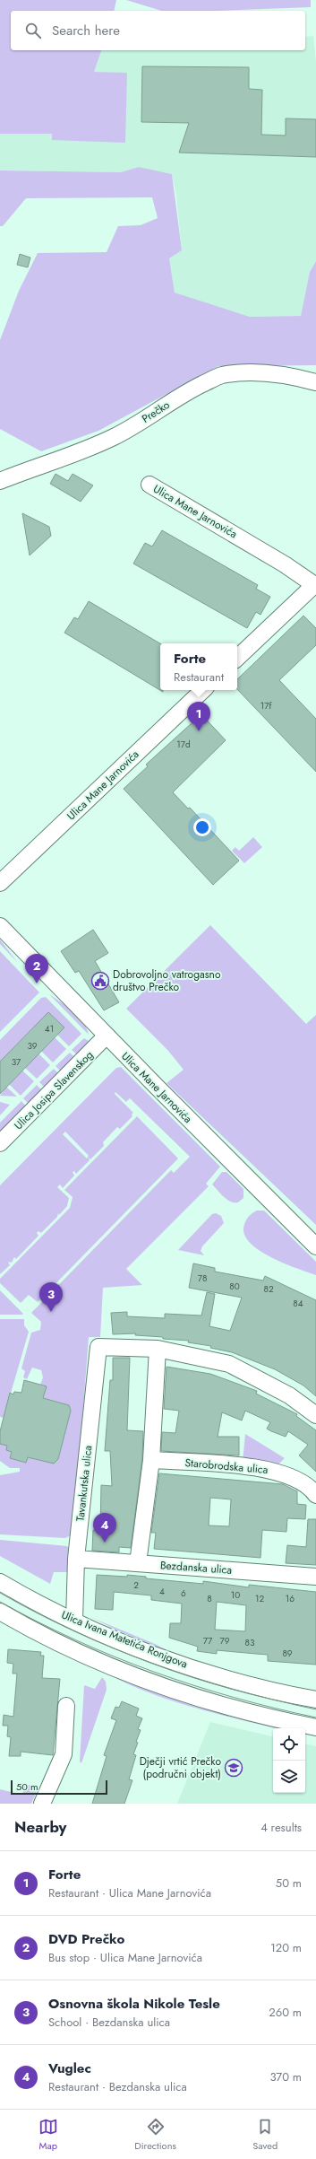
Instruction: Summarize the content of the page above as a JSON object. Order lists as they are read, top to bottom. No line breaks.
{"streets":{"street":["Prečko","Ulica Mane Jarnovića","Ulica Josipa Slavenskog","Starobrodska ulica","Tavankutska ulica","Bezdanska ulica","Ulica Ivana Matetića Ronjgova"]},"crossings":[["Ulica Mane Jarnovića","Ulica Josipa Slavenskog"],["Tavankutska ulica","Bezdanska ulica"],["Tavankutska ulica","Ulica Ivana Matetića Ronjgova"]],"places":{"public building":["Dobrovoljno vatrogasno društvo Prečko"],"school or university":["Dječji vrtić Prečko (područni objekt)"]},"house_numbers":["17f","17d","41","39","37","78","80","82","84","2","4","6","10","8","12","16","77","79","83","89"],"scale_bar":"50 m","page":{"search":"Search here","popup":["Forte","Restaurant"],"pins":["1","2","3","4"],"scale":"50 m","heading":["Nearby","4 results"],"list":[{"mark":"1","name":"Forte","note":"Restaurant · Ulica Mane Jarnovića","value":"50 m"},{"mark":"2","name":"DVD Prečko","note":"Bus stop · Ulica Mane Jarnovića","value":"120 m"},{"mark":"3","name":"Osnovna škola Nikole Tesle","note":"School · Bezdanska ulica","value":"260 m"},{"mark":"4","name":"Vuglec","note":"Restaurant · Bezdanska ulica","value":"370 m"}],"nav":["Map","Directions","Saved"]}}
